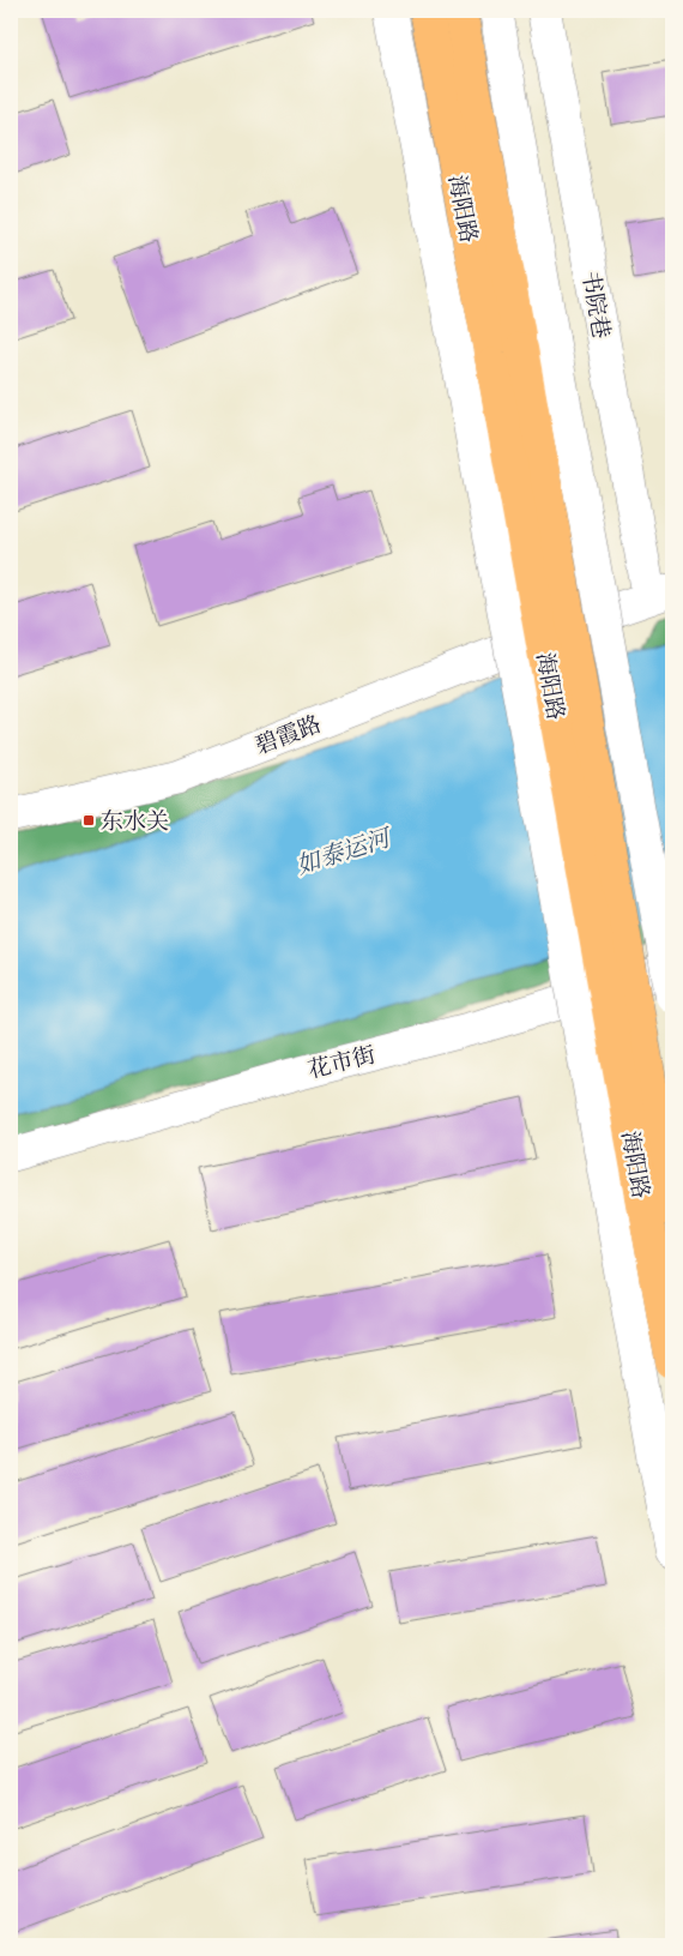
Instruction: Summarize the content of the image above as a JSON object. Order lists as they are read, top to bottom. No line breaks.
{"streets":{"main road":["海阳路"],"street":["书院巷","碧霞路","花市街"]},"crossings":[["书院巷","碧霞路"]],"water":["如泰运河"],"places":{"transit":["东水关"]}}
